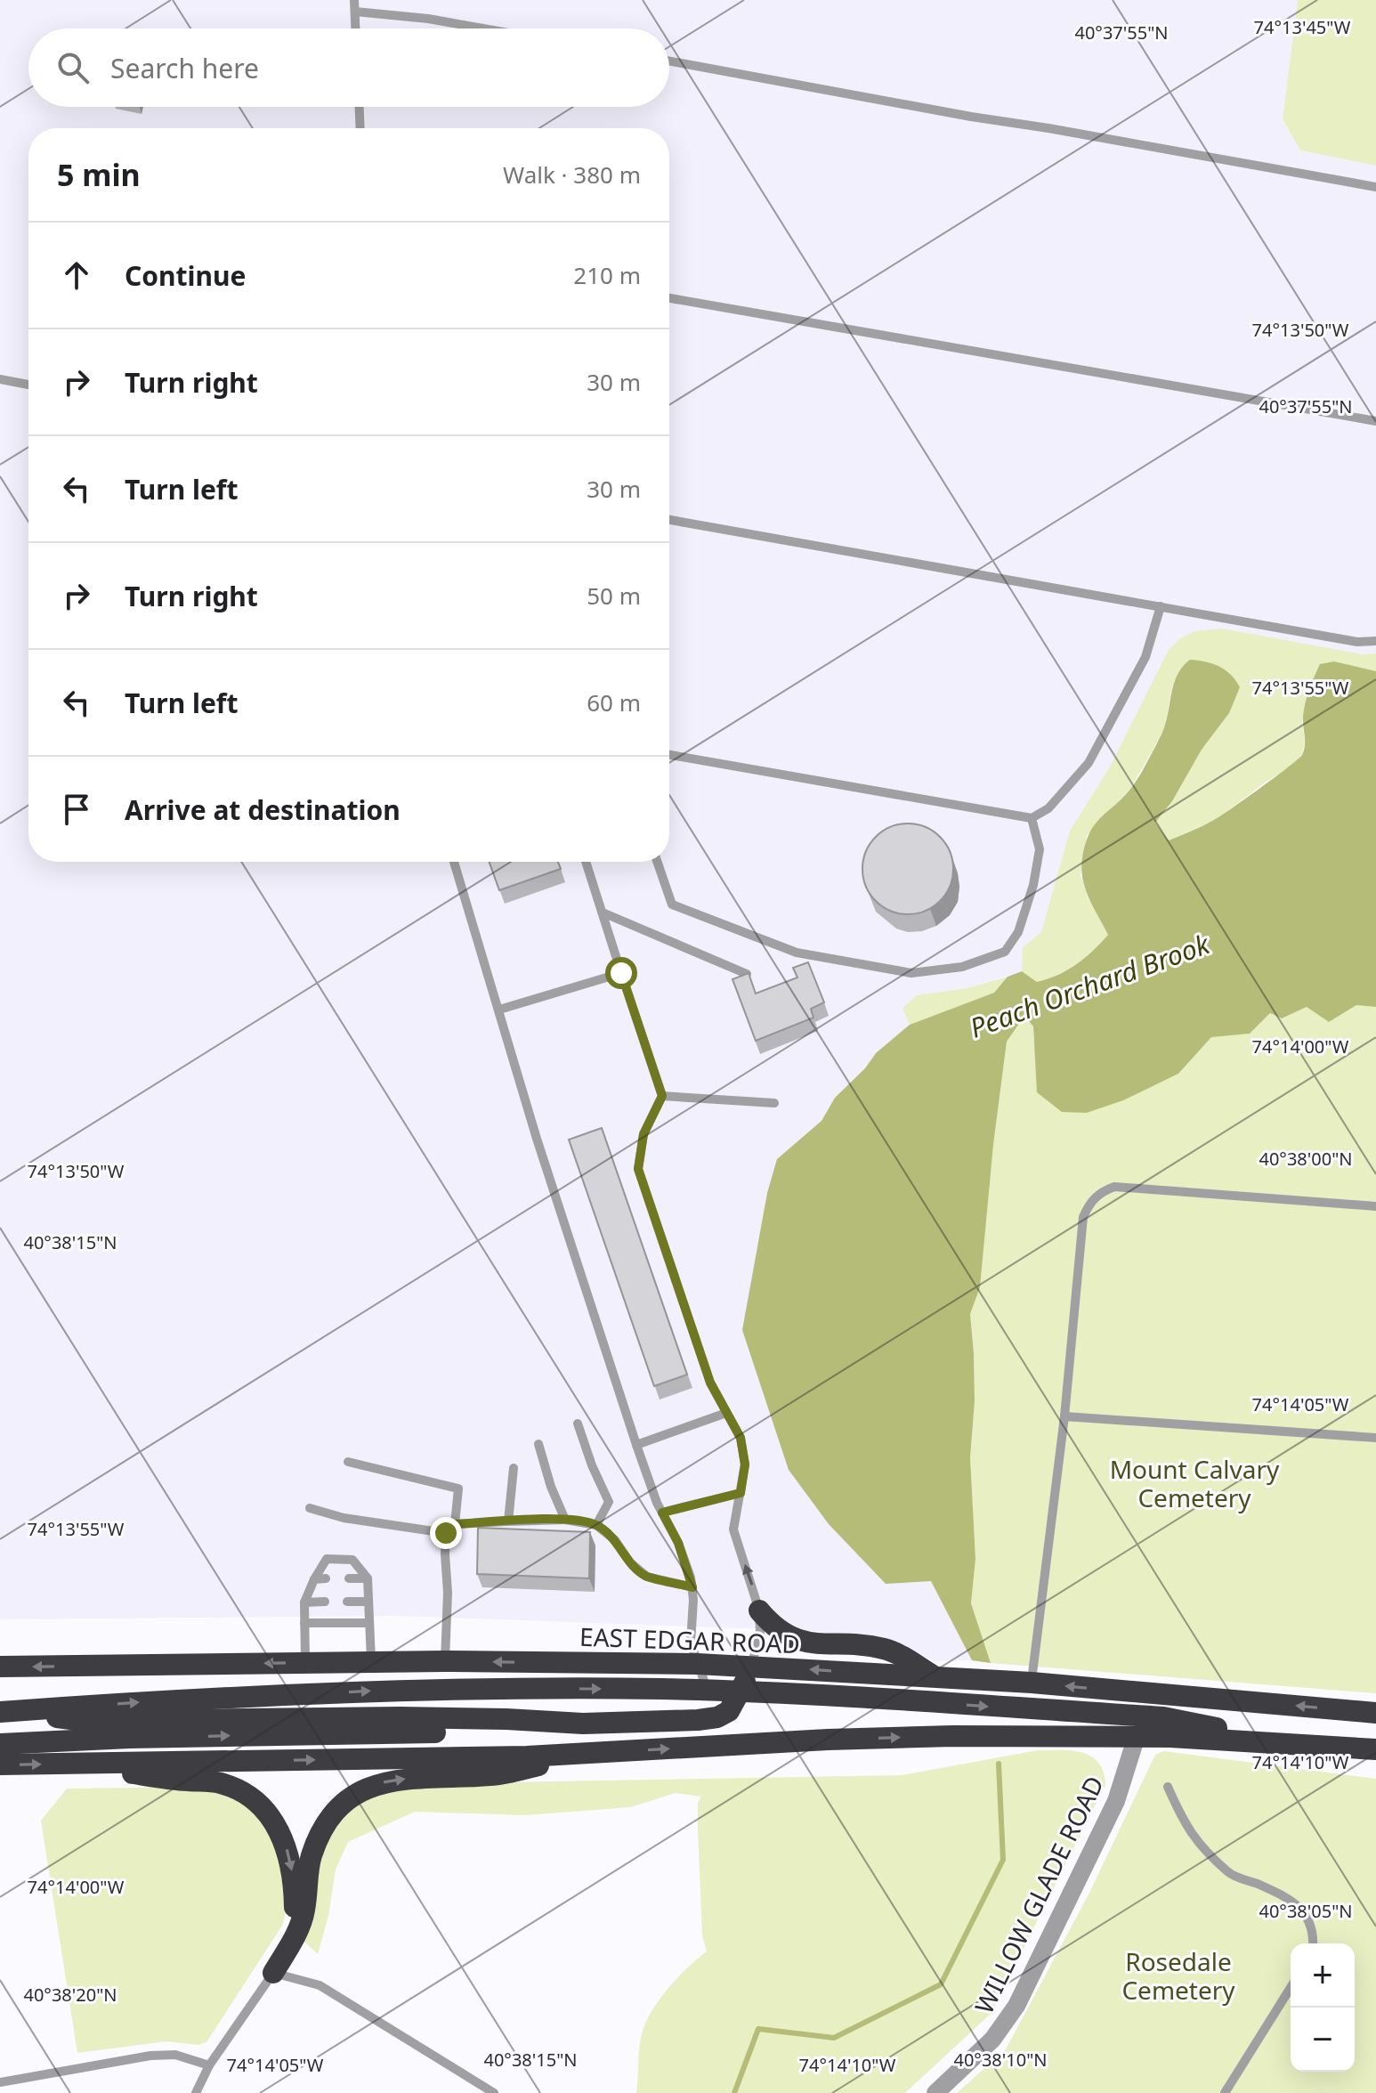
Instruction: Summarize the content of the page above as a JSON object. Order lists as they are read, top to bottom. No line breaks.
{"streets":{"highway":["EAST EDGAR ROAD"],"street":["WILLOW GLADE ROAD"]},"water":["Peach Orchard Brook"],"parks":["Mount Calvary Cemetery","Rosedale Cemetery"],"page":{"search":"Search here","heading":["5 min","Walk · 380 m"],"list":[["Continue","210 m"],["Turn right","30 m"],["Turn left","30 m"],["Turn right","50 m"],["Turn left","60 m"],"Arrive at destination"],"map_buttons":["+","−"]},"coordinates":["74°13'45\"W","40°37'55\"N","74°13'50\"W","74°13'55\"W","74°14'00\"W","40°38'00\"N","40°38'15\"N","74°14'05\"W","74°14'10\"W","40°38'05\"N","40°38'20\"N","40°38'10\"N"]}
